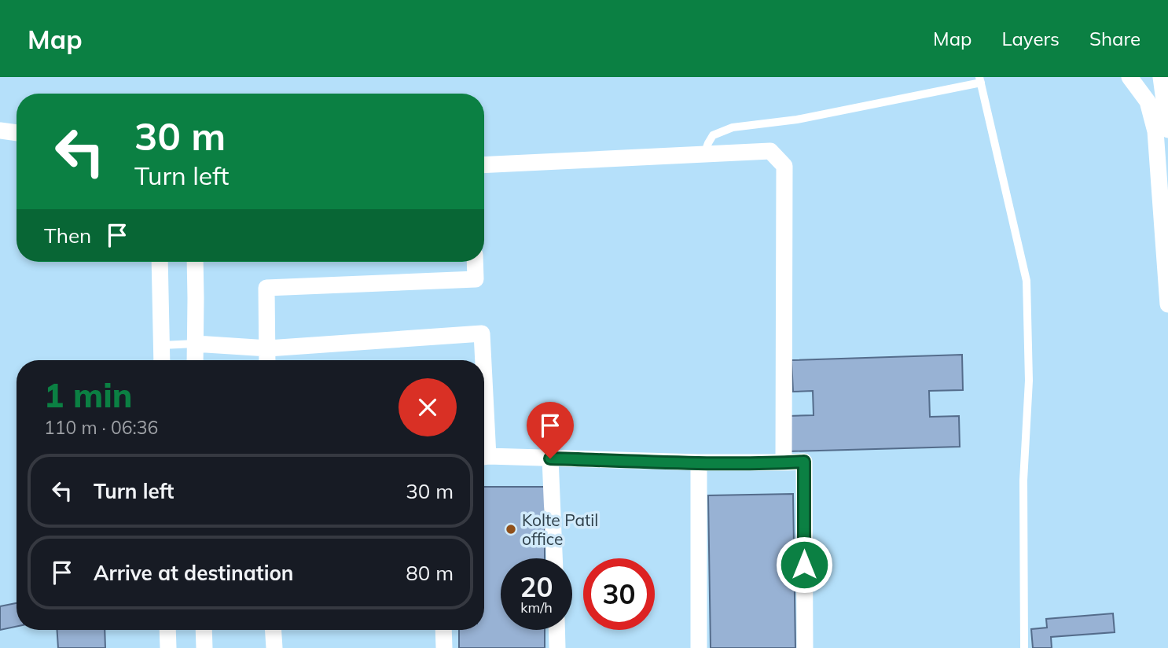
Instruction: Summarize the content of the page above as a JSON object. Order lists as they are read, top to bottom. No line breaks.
{"places":["Kolte Patil office"],"page":{"header":"Map","nav":["Map","Layers","Share"],"turn":["30 m","Turn left"],"then":"Then","heading":["1 min","110 m · 06:36"],"list":[{"name":"Turn left","value":"30 m"},{"name":"Arrive at destination","value":"80 m"}],"speed":"20 km/h","limit":"30"}}
